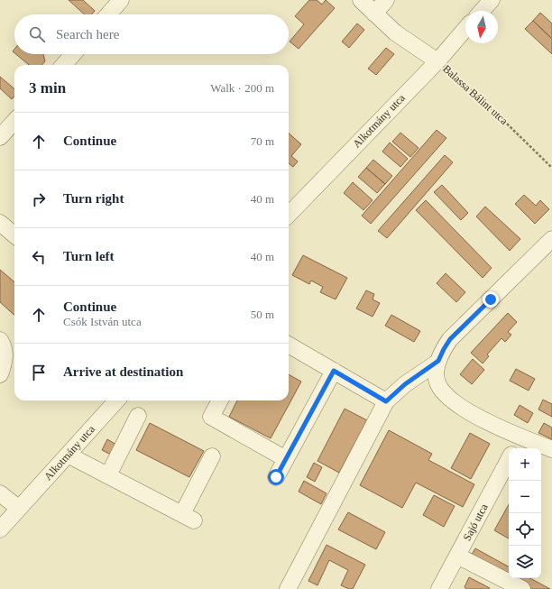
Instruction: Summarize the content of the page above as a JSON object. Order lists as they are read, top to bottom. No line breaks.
{"streets":{"street":["Balassa Bálint utca","Alkotmány utca","Sajó utca"]},"crossings":[["Balassa Bálint utca","Alkotmány utca"]],"north":"bottom","page":{"search":"Search here","heading":["3 min","Walk · 200 m"],"list":[["Continue","70 m"],["Turn right","40 m"],["Turn left","40 m"],["Continue","Csók István utca","50 m"],"Arrive at destination"],"map_buttons":["+","−"]}}
